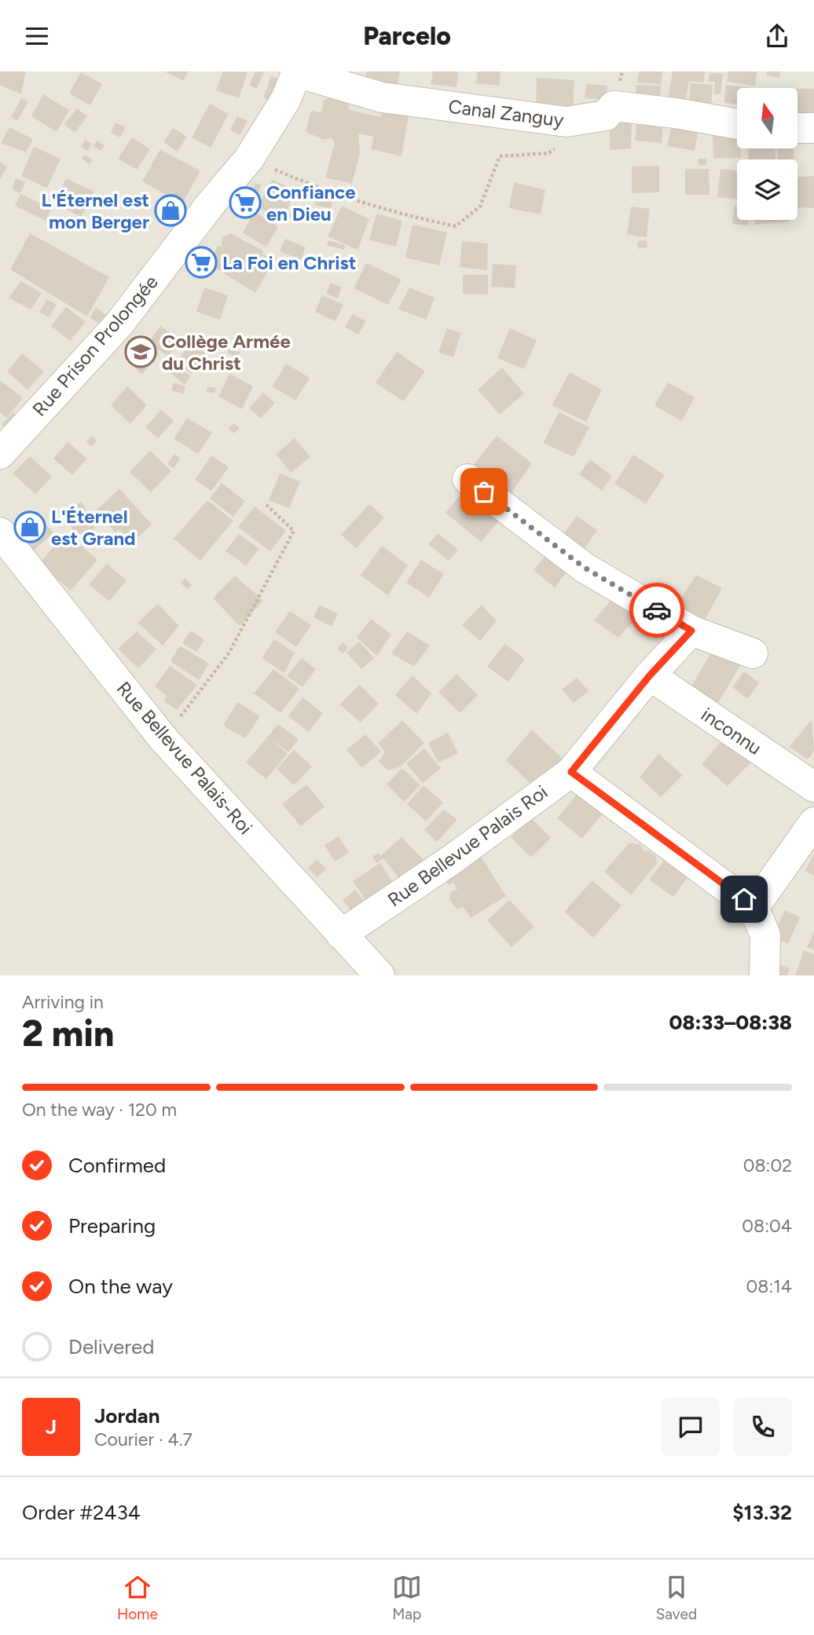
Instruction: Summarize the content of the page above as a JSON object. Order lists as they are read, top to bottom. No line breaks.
{"streets":{"street":["Canal Zanguy","Rue Prison Prolongée","inconnu","Rue Bellevue Palais-Roi","Rue Bellevue Palais Roi"]},"crossings":[["Canal Zanguy","Rue Prison Prolongée"],["inconnu","Rue Bellevue Palais Roi"],["Rue Bellevue Palais-Roi","Rue Bellevue Palais Roi"]],"places":{"supermarket":["Confiance en Dieu","La Foi en Christ"],"shop":["L'Éternel est mon Berger","L'Éternel est Grand"],"school or university":["Collège Armée du Christ"]},"north":"top","page":{"header":"Parcelo","heading":["2 min","Arriving in","08:33–08:38"],"panel":["Jordan","Courier · 4.7","Order #2434","$13.32"],"bar":"On the way · 120 m","list":[["Confirmed","08:02"],["Preparing","08:04"],["On the way","08:14"],"Delivered"],"round":"J","tabs":["Home","Map","Saved"]}}
